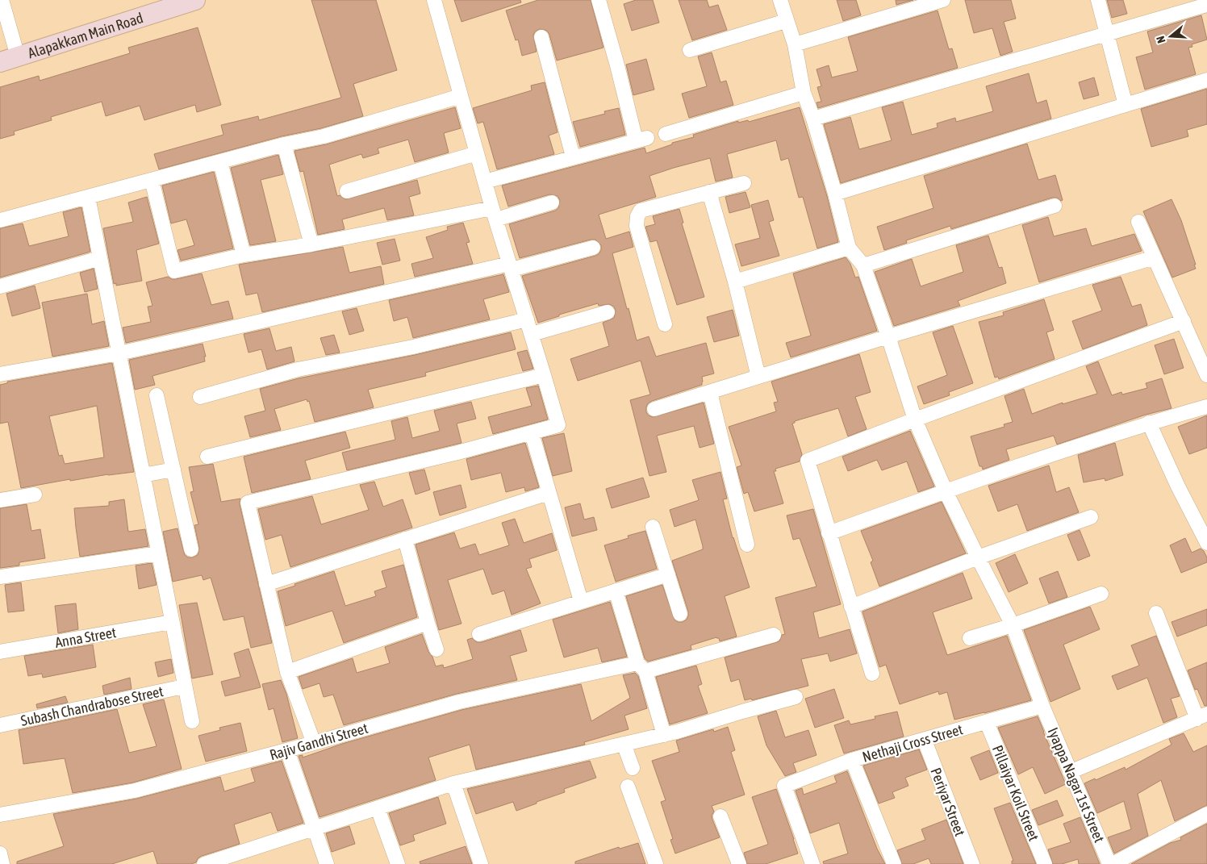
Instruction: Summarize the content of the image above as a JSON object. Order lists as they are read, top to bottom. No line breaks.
{"streets":{"main road":["Alapakkam Main Road"],"street":["Anna Street","Subash Chandrabose Street","Rajiv Gandhi Street","Nethaji Cross Street","Iyappa Nagar 1st Street","Pillaiyar Koil Street","Periyar Street"]},"crossings":[["Nethaji Cross Street","Iyappa Nagar 1st Street"],["Nethaji Cross Street","Pillaiyar Koil Street"],["Nethaji Cross Street","Periyar Street"]],"north":"left"}
